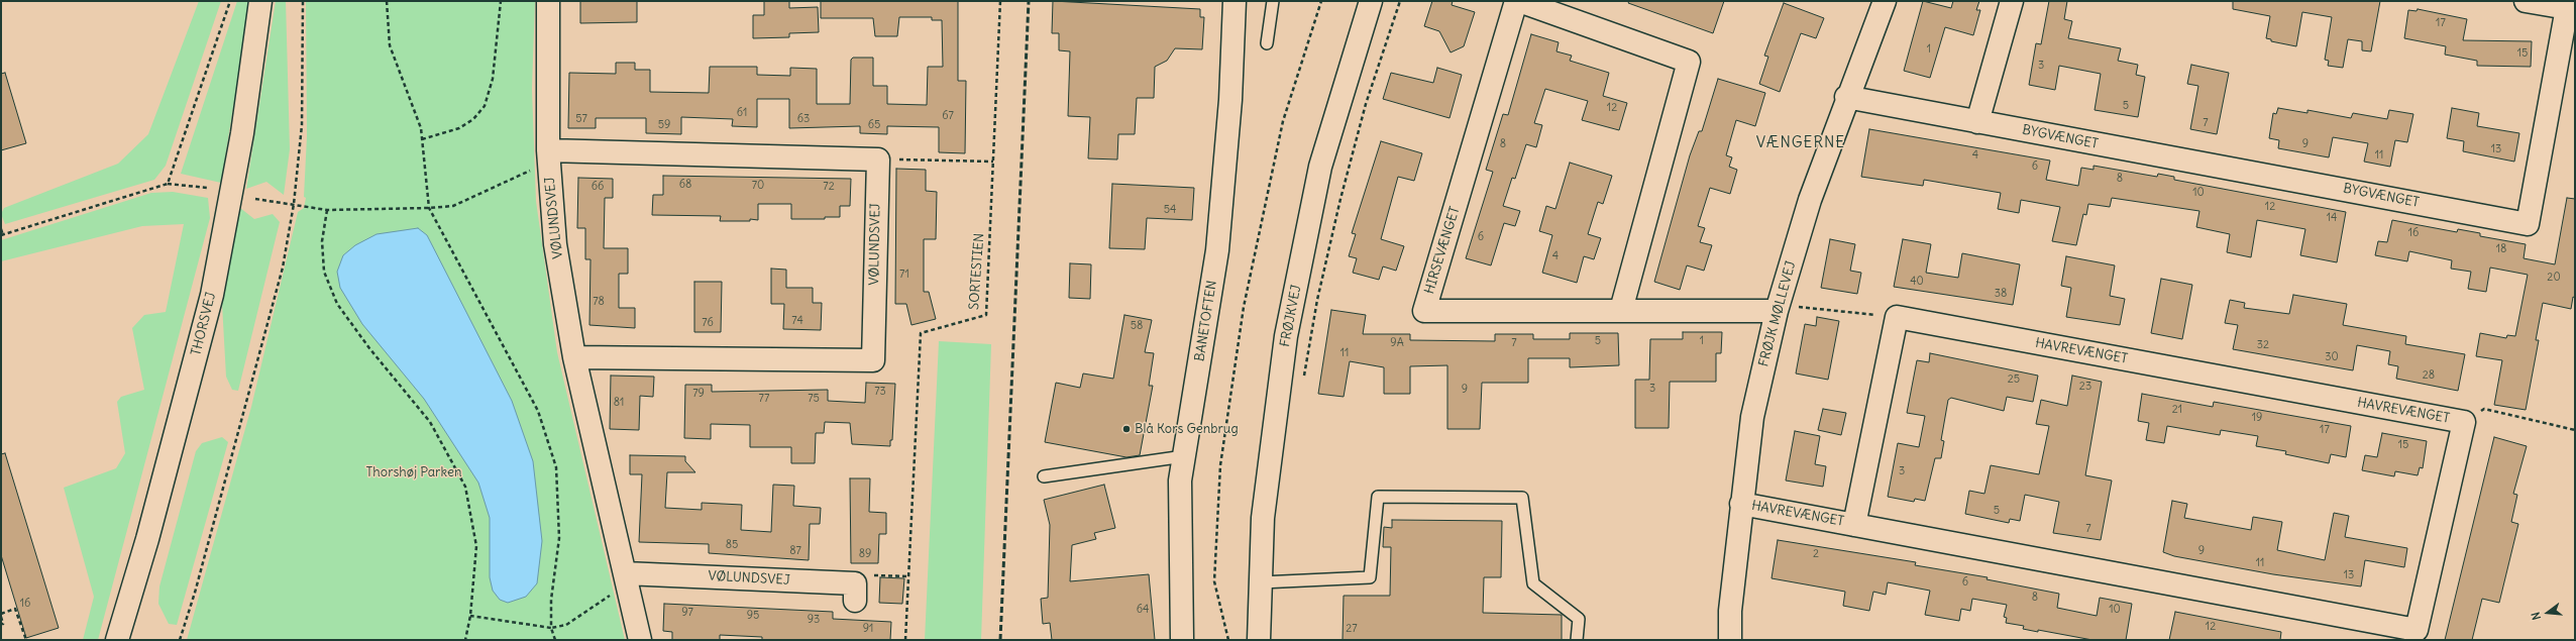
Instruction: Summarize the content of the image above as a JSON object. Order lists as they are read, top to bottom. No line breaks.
{"streets":{"street":["BYGVÆNGET","VØLUNDSVEJ","HIRSEVÆNGET","FRØJK MØLLEVEJ","FRØJKVEJ","BANETOFTEN","THORSVEJ","HAVREVÆNGET"],"path":["SORTESTIEN"]},"crossings":[["BYGVÆNGET","FRØJK MØLLEVEJ"],["HIRSEVÆNGET","FRØJK MØLLEVEJ"],["FRØJK MØLLEVEJ","HAVREVÆNGET"]],"districts":["VÆNGERNE"],"parks":["Thorshøj Parken"],"places":["Blå Kors Genbrug"],"house_numbers":["17","1","15","3","5","12","61","67","57","63","7","59","65","8","9","13","4","11","6","8","68","70","66","72","10","12","54","14","16","6","18","4","71","20","40","38","78","74","76","58","5","1","9A","7","32","11","30","28","25","23","3","9","73","79","77","75","81","21","19","17","15","3","5","7","85","87","9","89","2","11","13","6","8","16","64","10","97","95","93","12","91","27"],"north":"left"}
